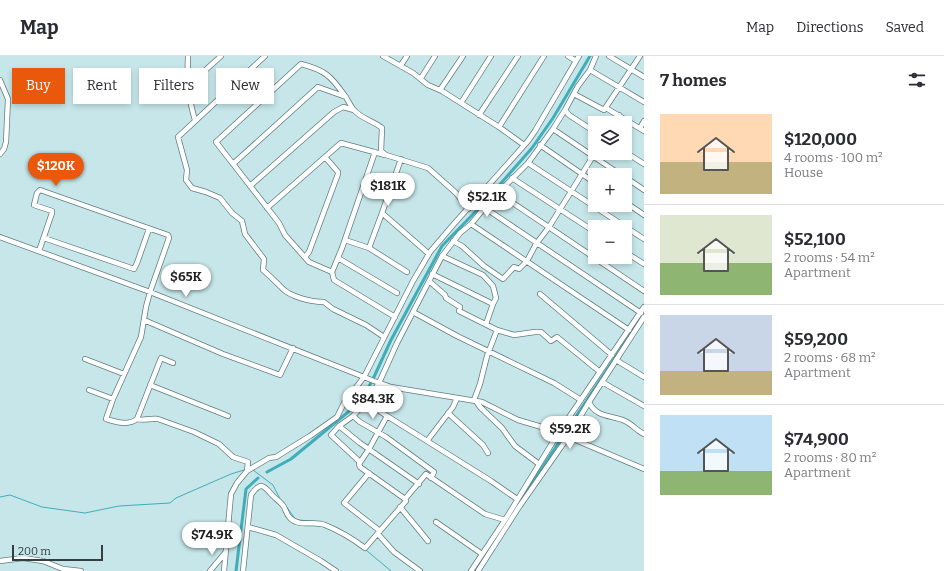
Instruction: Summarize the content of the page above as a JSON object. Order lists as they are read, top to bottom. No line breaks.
{"scale_bar":"200 m","page":{"header":"Map","nav":["Map","Directions","Saved"],"heading":"7 homes","chip":["Buy","Rent","Filters","New"],"list":[{"name":"$120,000","note":"4 rooms · 100 m² · House"},{"name":"$52,100","note":"2 rooms · 54 m² · Apartment"},{"name":"$59,200","note":"2 rooms · 68 m² · Apartment"},{"name":"$74,900","note":"2 rooms · 80 m² · Apartment"}],"map_buttons":["+","−"],"price":["$120K","$181K","$52.1K","$65K","$84.3K","$59.2K","$74.9K"],"scale":"200 m"}}
